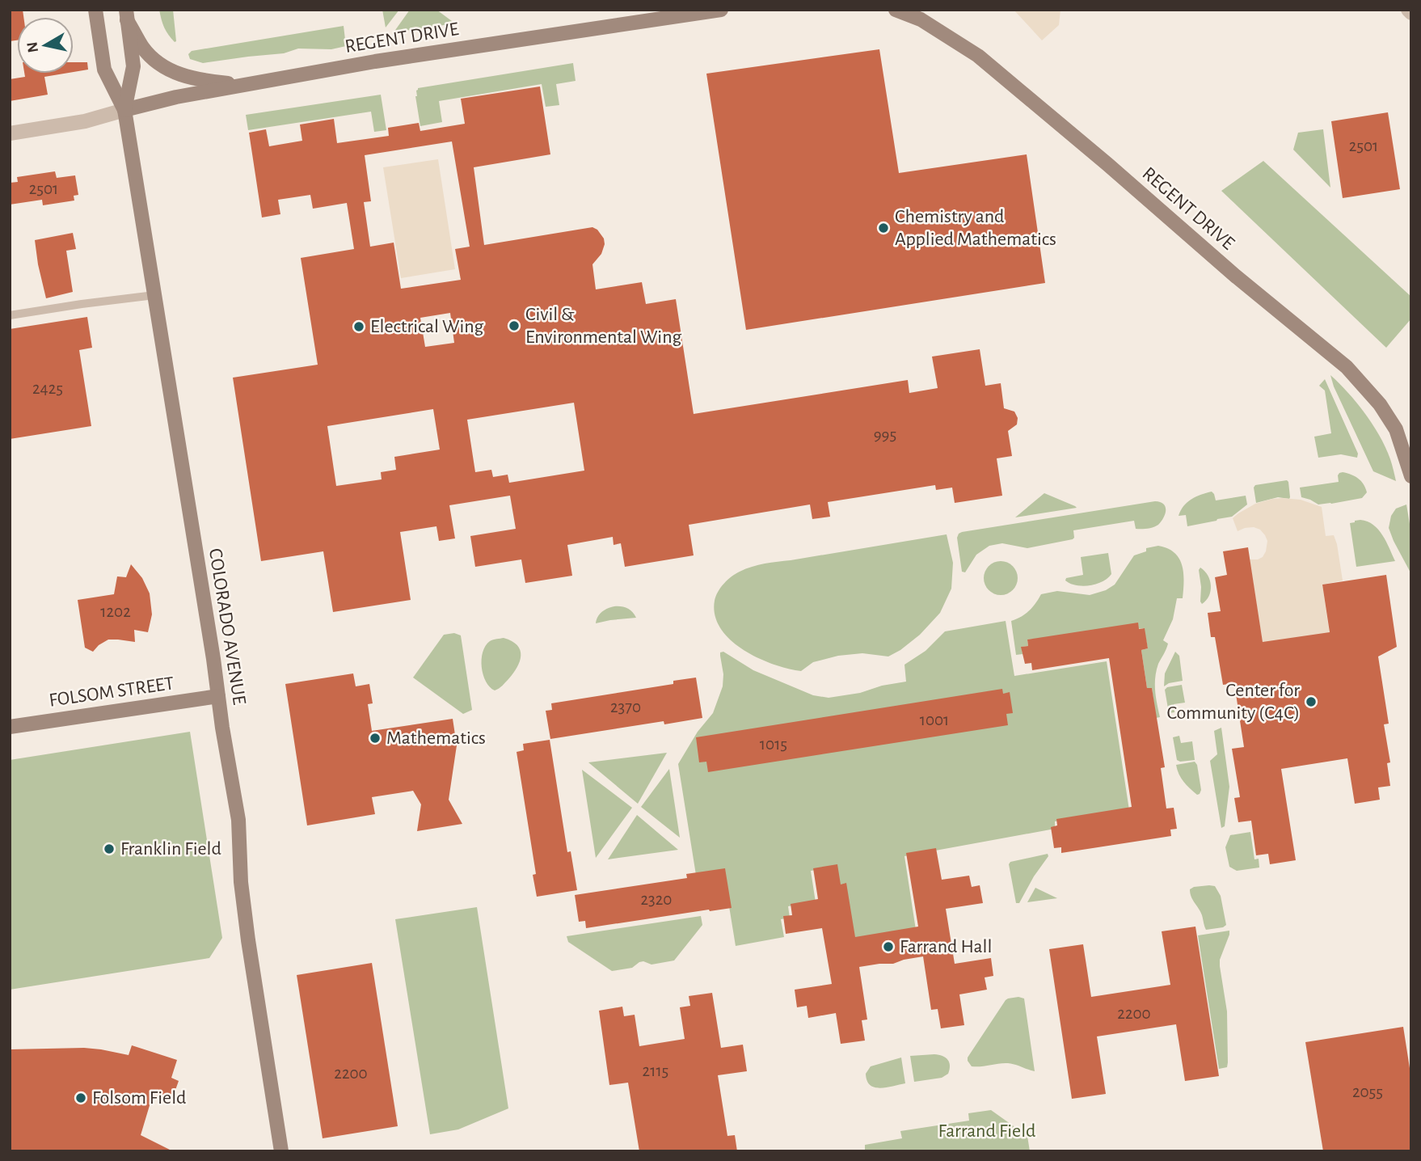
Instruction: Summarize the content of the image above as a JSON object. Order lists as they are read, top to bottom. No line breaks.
{"streets":{"street":["REGENT DRIVE","COLORADO AVENUE","FOLSOM STREET"]},"crossings":[["REGENT DRIVE","COLORADO AVENUE"],["COLORADO AVENUE","FOLSOM STREET"]],"parks":["Farrand Field"],"places":["Chemistry and Applied Mathematics","Civil & Environmental Wing","Electrical Wing","Center for Community (C4C)","Mathematics","Franklin Field","Farrand Hall","Folsom Field"],"house_numbers":["2501","2501","2425","995","1202","2370","1001","1015","2320","2200","2115","2200","2055"],"north":"left"}
